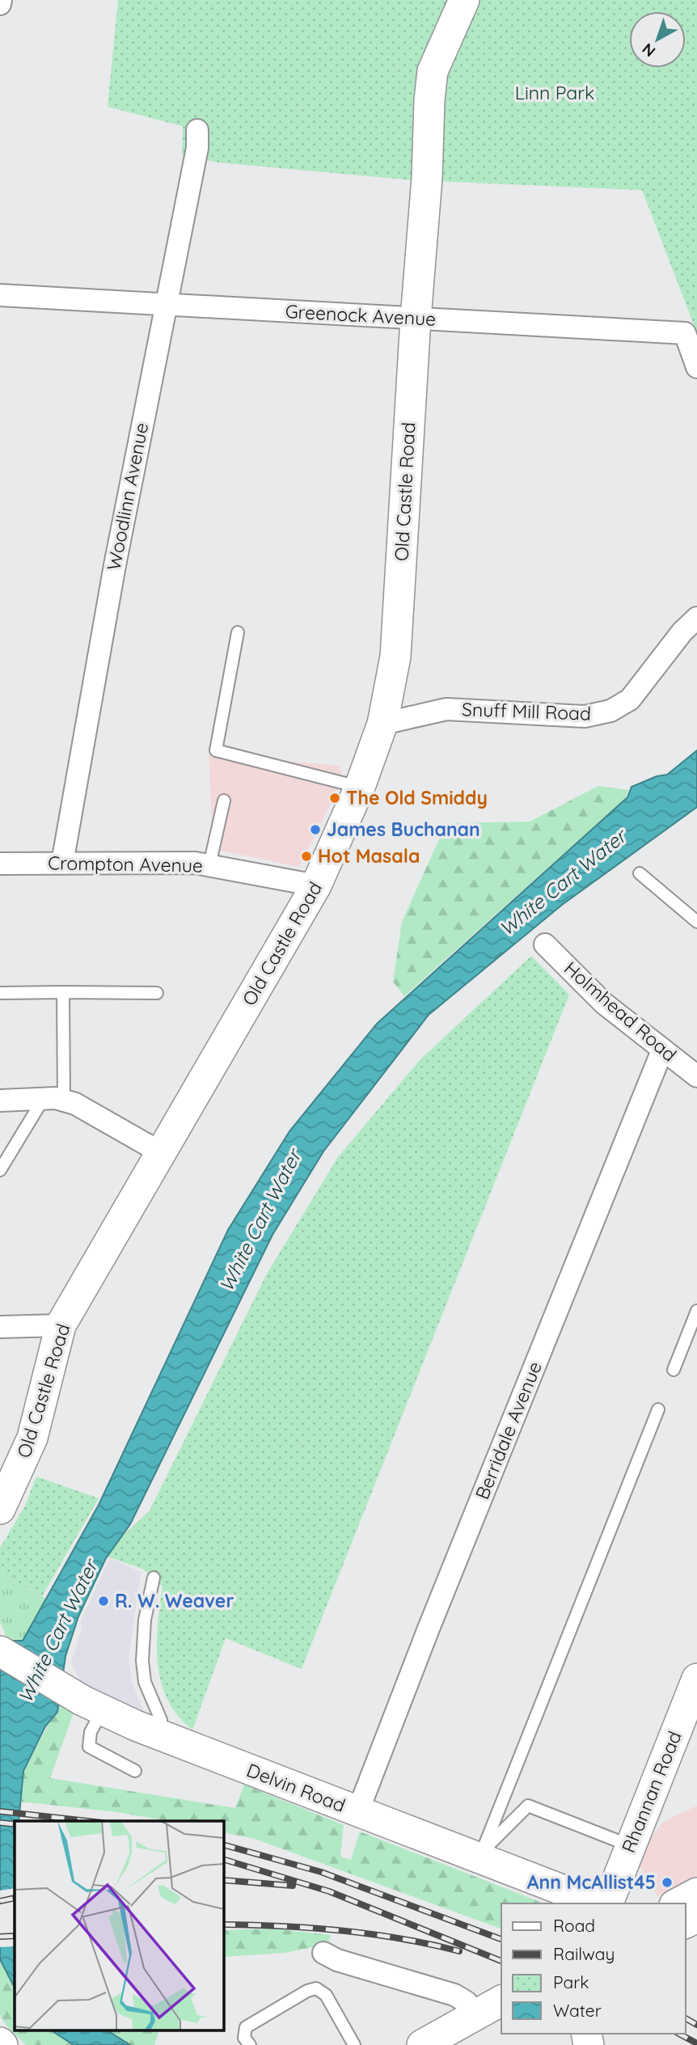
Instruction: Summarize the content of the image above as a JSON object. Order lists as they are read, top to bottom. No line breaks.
{"streets":{"street":["Greenock Avenue","Old Castle Road","Woodlinn Avenue","Snuff Mill Road","Crompton Avenue","Holmhead Road","Berridale Avenue","Delvin Road","Rhannan Road"]},"crossings":[["Greenock Avenue","Old Castle Road"],["Greenock Avenue","Woodlinn Avenue"],["Old Castle Road","Snuff Mill Road"],["Old Castle Road","Crompton Avenue"],["Woodlinn Avenue","Crompton Avenue"],["Holmhead Road","Berridale Avenue"],["Berridale Avenue","Delvin Road"]],"water":["White Cart Water"],"parks":["Linn Park"],"places":["The Old Smiddy","James Buchanan","Hot Masala","R. W. Weaver","Ann McAllist45"],"legend":["Road","Railway","Park","Water"],"north":"bottom left"}
